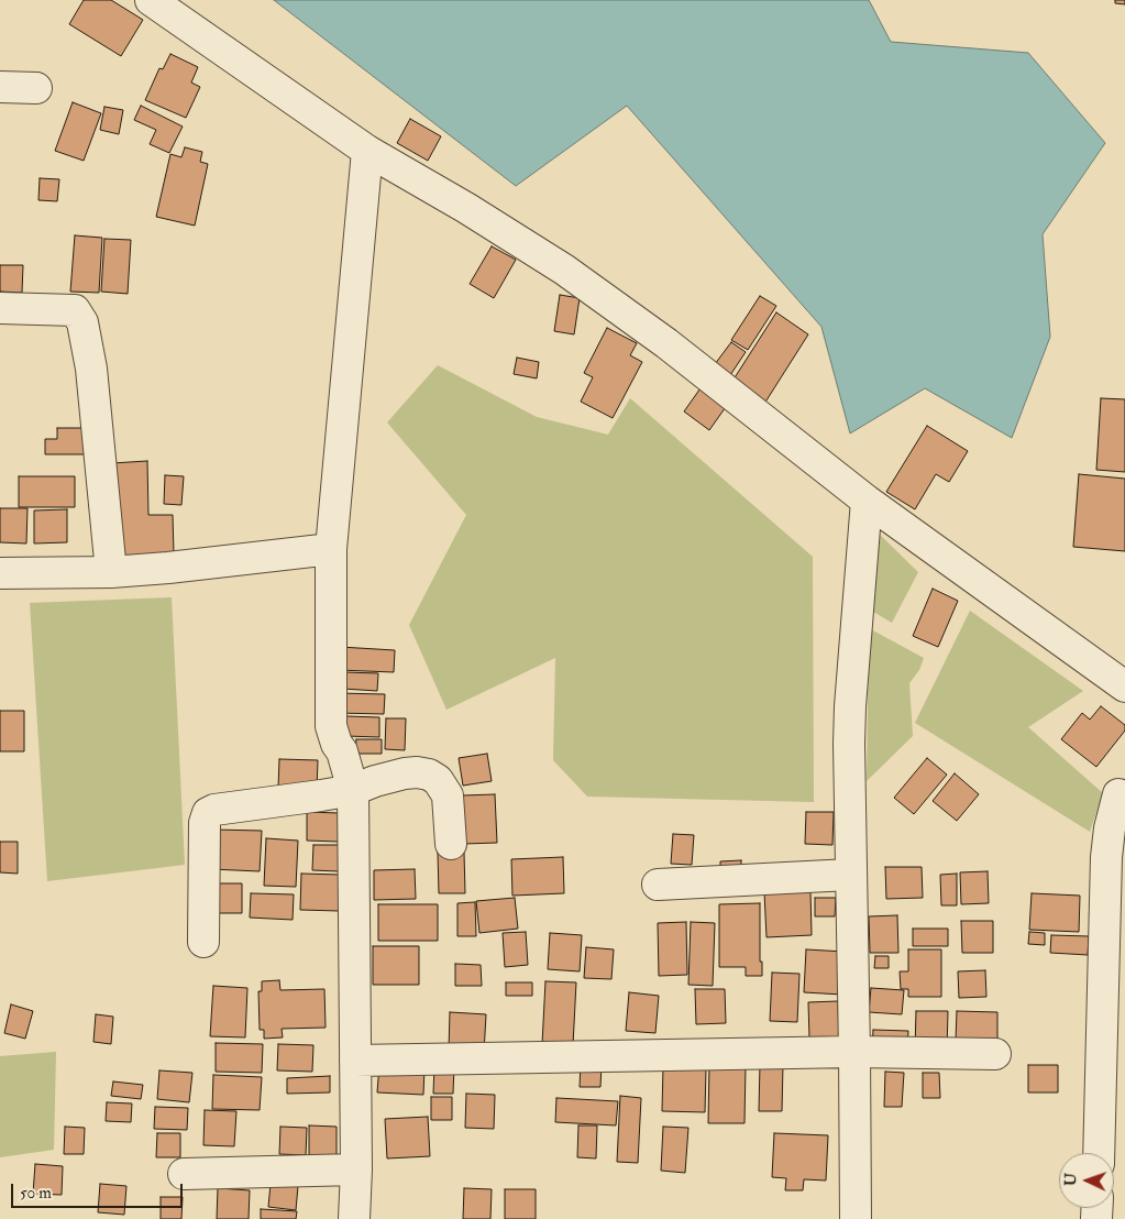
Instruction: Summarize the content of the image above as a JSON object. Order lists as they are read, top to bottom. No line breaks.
{"scale_bar":"50 m","north":"left"}
